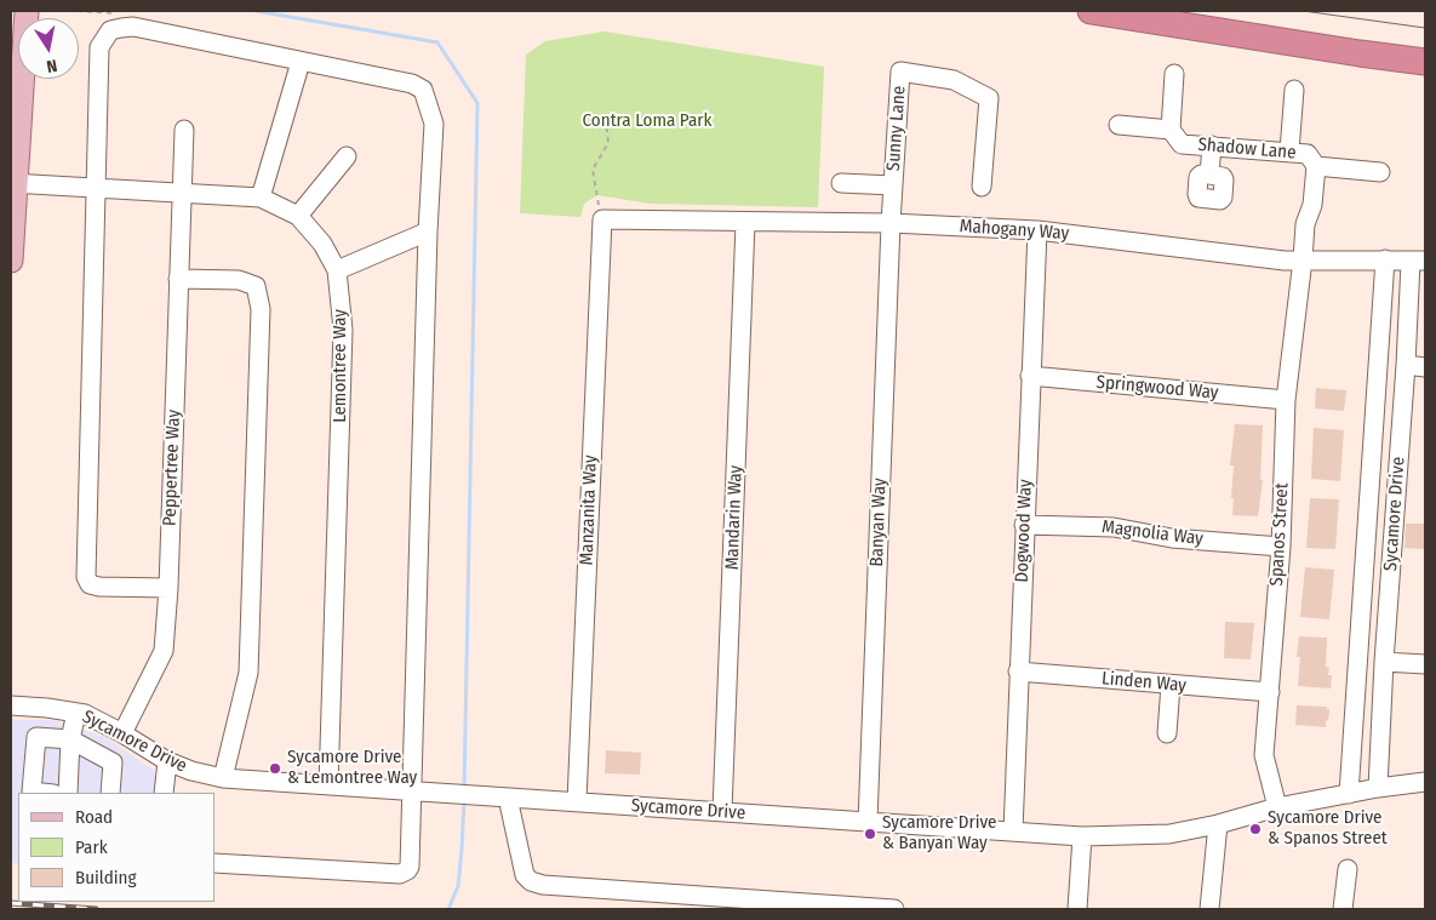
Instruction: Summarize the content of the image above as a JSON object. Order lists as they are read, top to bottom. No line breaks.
{"streets":{"street":["Sunny Lane","Shadow Lane","Mahogany Way","Lemontree Way","Springwood Way","Peppertree Way","Manzanita Way","Sycamore Drive","Mandarin Way","Banyan Way","Dogwood Way","Magnolia Way","Spanos Street","Linden Way"]},"crossings":[["Sunny Lane","Mahogany Way"],["Sunny Lane","Banyan Way"],["Shadow Lane","Mahogany Way"],["Shadow Lane","Spanos Street"],["Mahogany Way","Manzanita Way"],["Mahogany Way","Sycamore Drive"],["Mahogany Way","Mandarin Way"],["Mahogany Way","Banyan Way"],["Mahogany Way","Dogwood Way"],["Mahogany Way","Spanos Street"],["Lemontree Way","Peppertree Way"],["Lemontree Way","Sycamore Drive"],["Springwood Way","Dogwood Way"],["Springwood Way","Spanos Street"],["Peppertree Way","Sycamore Drive"],["Manzanita Way","Sycamore Drive"],["Sycamore Drive","Mandarin Way"],["Sycamore Drive","Banyan Way"],["Sycamore Drive","Dogwood Way"],["Sycamore Drive","Spanos Street"],["Dogwood Way","Magnolia Way"],["Dogwood Way","Linden Way"],["Magnolia Way","Spanos Street"],["Spanos Street","Linden Way"]],"parks":["Contra Loma Park"],"places":["Sycamore Drive & Lemontree Way","Sycamore Drive & Spanos Street","Sycamore Drive & Banyan Way"],"legend":["Road","Park","Building"],"north":"bottom"}
